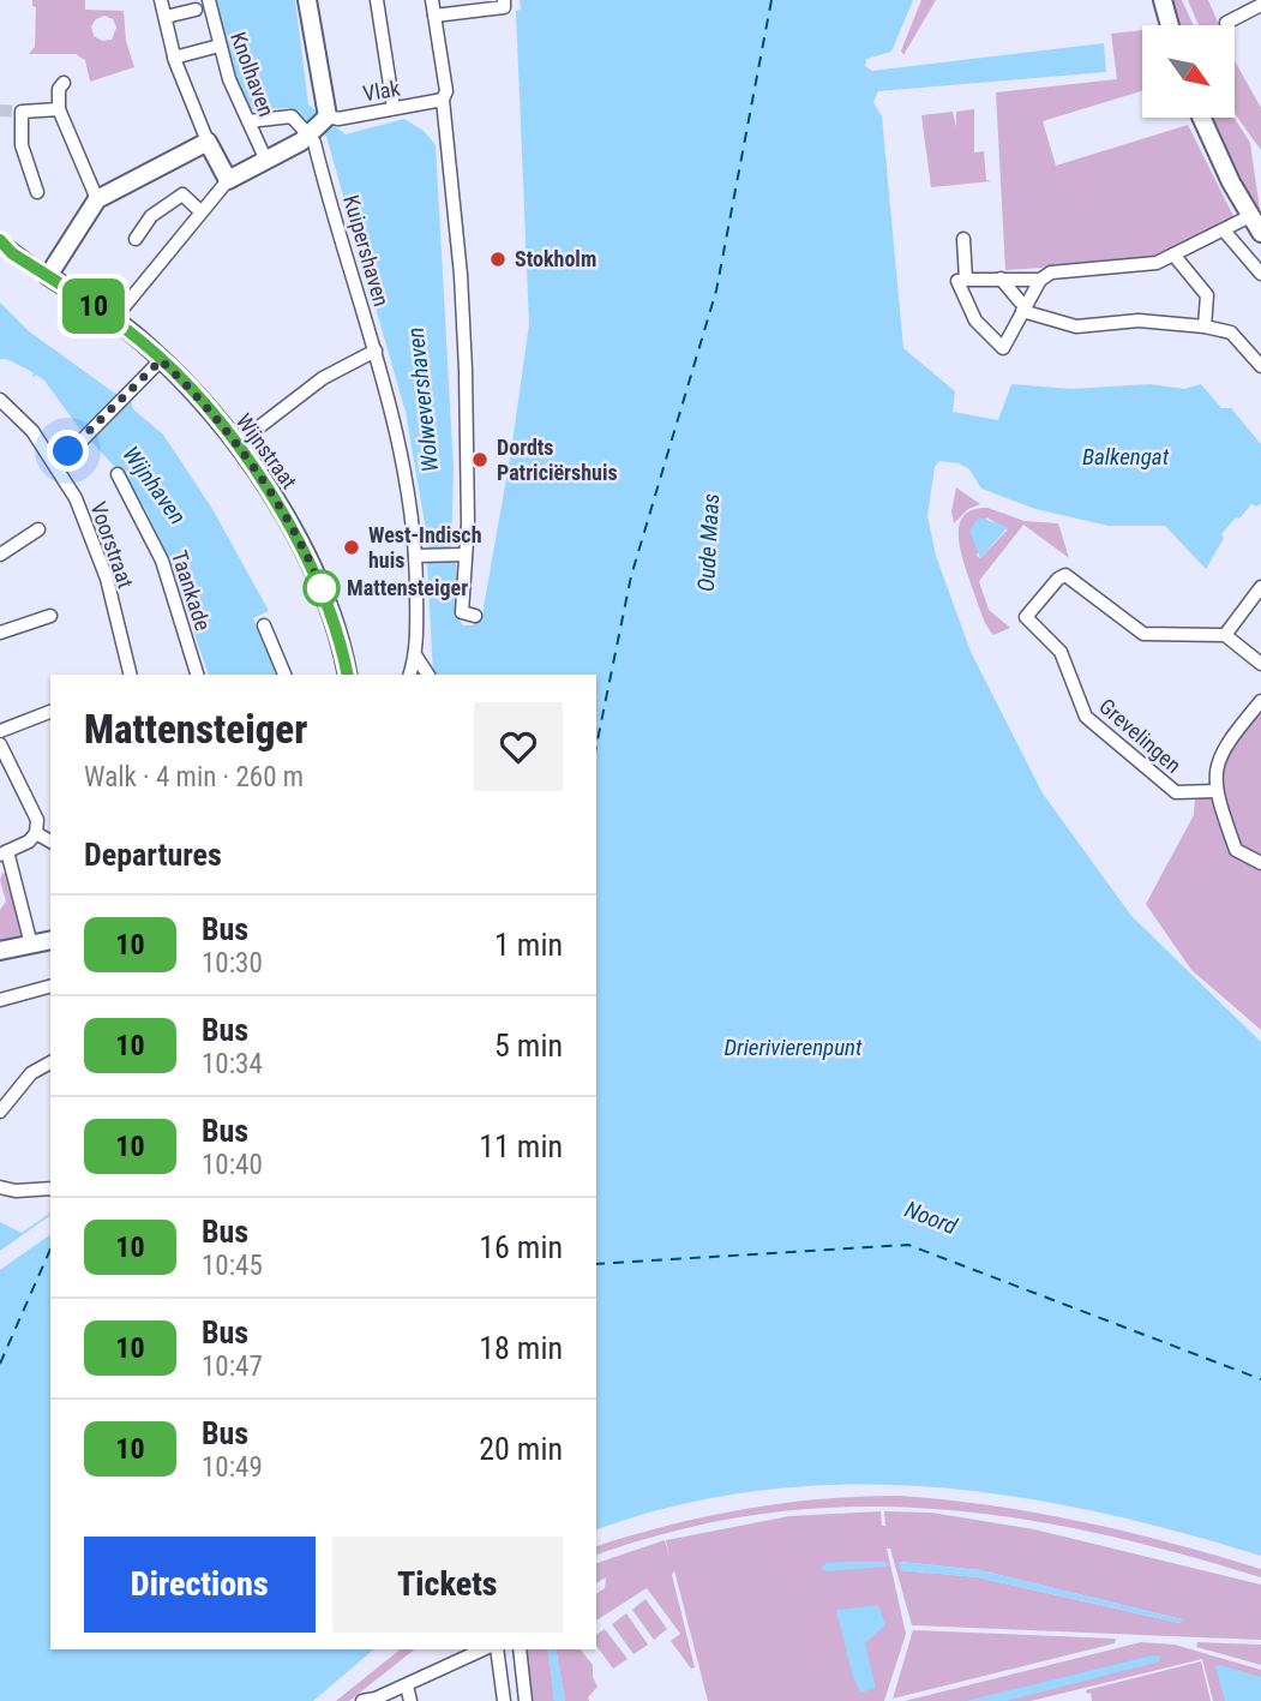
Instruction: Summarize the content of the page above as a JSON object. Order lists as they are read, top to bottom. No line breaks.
{"streets":{"street":["Knolhaven","Vlak","Kuipershaven","Wijnstraat","Voorstraat","Taankade","Grevelingen"]},"crossings":[["Vlak","Kuipershaven"]],"water":["Wolwevershaven","Balkengat","Wijnhaven","Oude Maas","Drierivierenpunt","Noord"],"places":["Stokholm","Dordts Patriciërshuis","West-Indisch huis","Mattensteiger"],"lines":["bus line 10"],"north":"bottom right","page":{"on_map":"10","heading":[["Mattensteiger","Walk · 4 min · 260 m"],"Departures"],"list":[{"mark":"10","name":"Bus","note":"10:30","value":"1 min"},{"mark":"10","name":"Bus","note":"10:34","value":"5 min"},{"mark":"10","name":"Bus","note":"10:40","value":"11 min"},{"mark":"10","name":"Bus","note":"10:45","value":"16 min"},{"mark":"10","name":"Bus","note":"10:47","value":"18 min"},{"mark":"10","name":"Bus","note":"10:49","value":"20 min"}],"buttons":["Directions","Tickets"]}}
